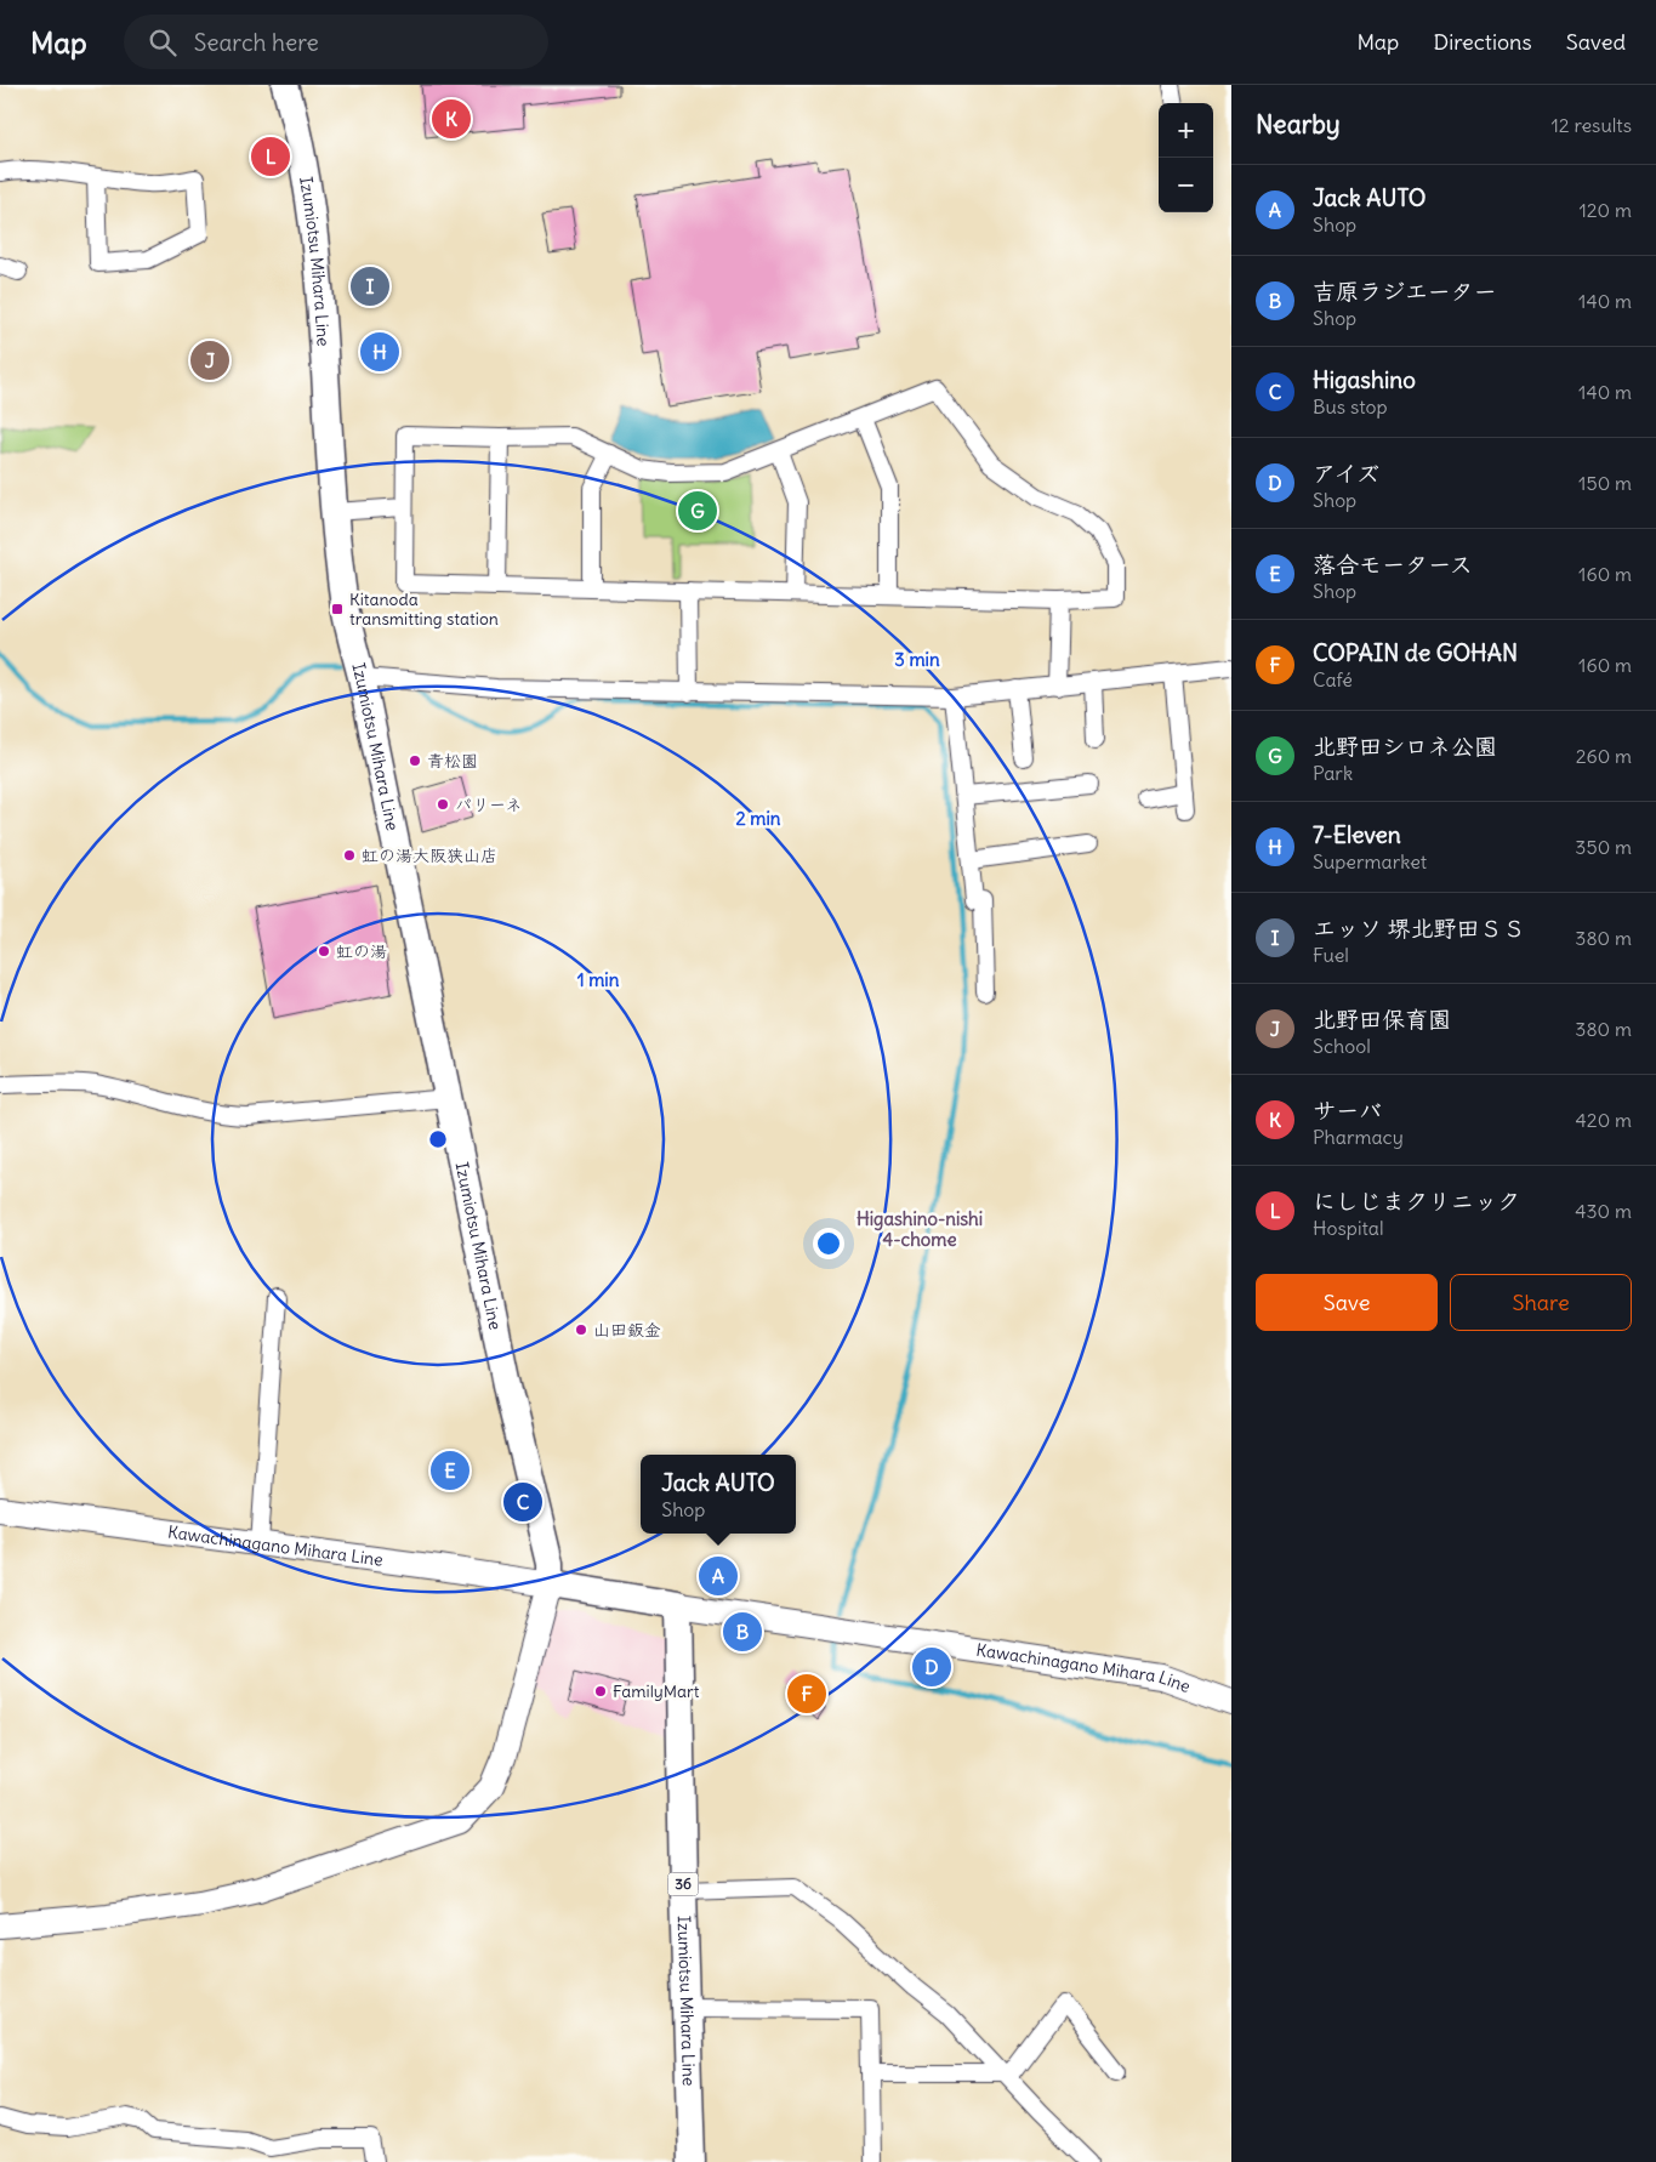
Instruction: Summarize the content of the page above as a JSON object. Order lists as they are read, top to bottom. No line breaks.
{"streets":{"main road":["Izumiotsu Mihara Line","Kawachinagano Mihara Line","36"]},"crossings":[["Izumiotsu Mihara Line","Kawachinagano Mihara Line"]],"districts":["Higashino-nishi 4-chome"],"places":{"transit":["Kitanoda transmitting station"],"other":["青松園","パリーネ","虹の湯大阪狭山店","虹の湯","山田鈑金","FamilyMart"]},"page":{"header":"Map","search":"Search here","nav":["Map","Directions","Saved"],"heading":["Nearby","12 results"],"pins":["K","L","I","H","J","G","E","C","A","B","D","F"],"map_buttons":["+","−"],"list":[{"mark":"A","name":"Jack AUTO","note":"Shop","value":"120 m"},{"mark":"B","name":"吉原ラジエーター","note":"Shop","value":"140 m"},{"mark":"C","name":"Higashino","note":"Bus stop","value":"140 m"},{"mark":"D","name":"アイズ","note":"Shop","value":"150 m"},{"mark":"E","name":"落合モータース","note":"Shop","value":"160 m"},{"mark":"F","name":"COPAIN de GOHAN","note":"Café","value":"160 m"},{"mark":"G","name":"北野田シロネ公園","note":"Park","value":"260 m"},{"mark":"H","name":"7-Eleven","note":"Supermarket","value":"350 m"},{"mark":"I","name":"エッソ 堺北野田ＳＳ","note":"Fuel","value":"380 m"},{"mark":"J","name":"北野田保育園","note":"School","value":"380 m"},{"mark":"K","name":"サーバ","note":"Pharmacy","value":"420 m"},{"mark":"L","name":"にしじまクリニック","note":"Hospital","value":"430 m"}],"buttons":["Save","Share"],"popup":["Jack AUTO","Shop"]},"rings":["3 min","2 min","1 min"]}
